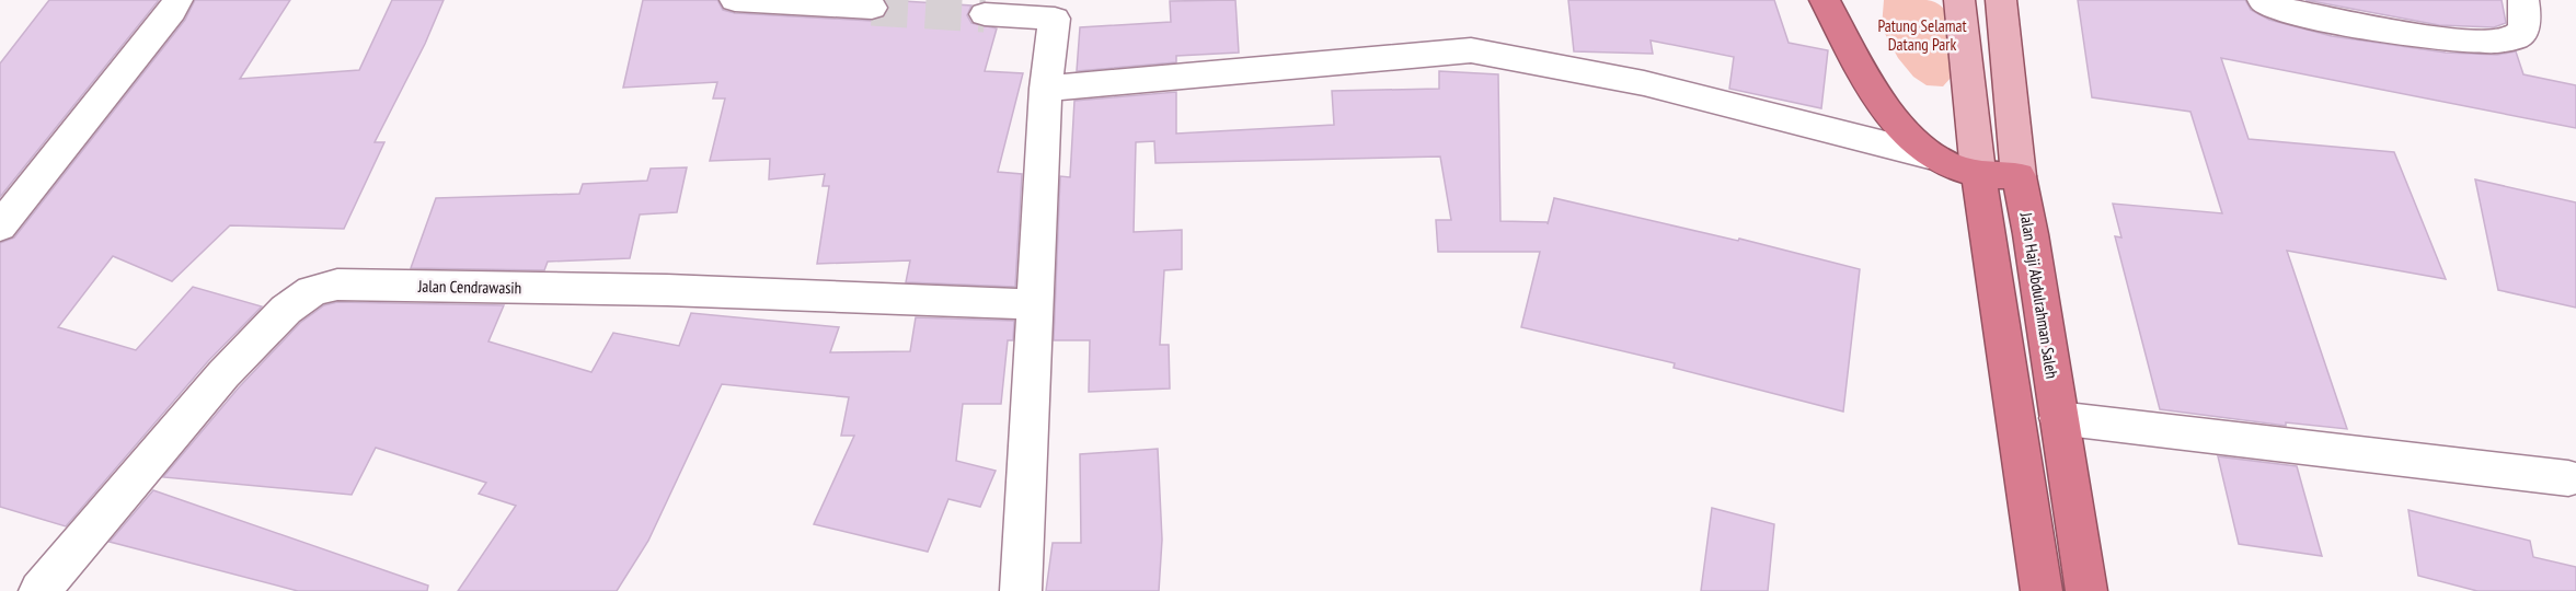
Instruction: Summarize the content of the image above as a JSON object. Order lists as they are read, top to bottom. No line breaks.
{"streets":{"highway":["Jalan Haji Abdulrahman Saleh"],"street":["Jalan Cendrawasih"]},"parks":["Patung Selamat Datang Park"]}
